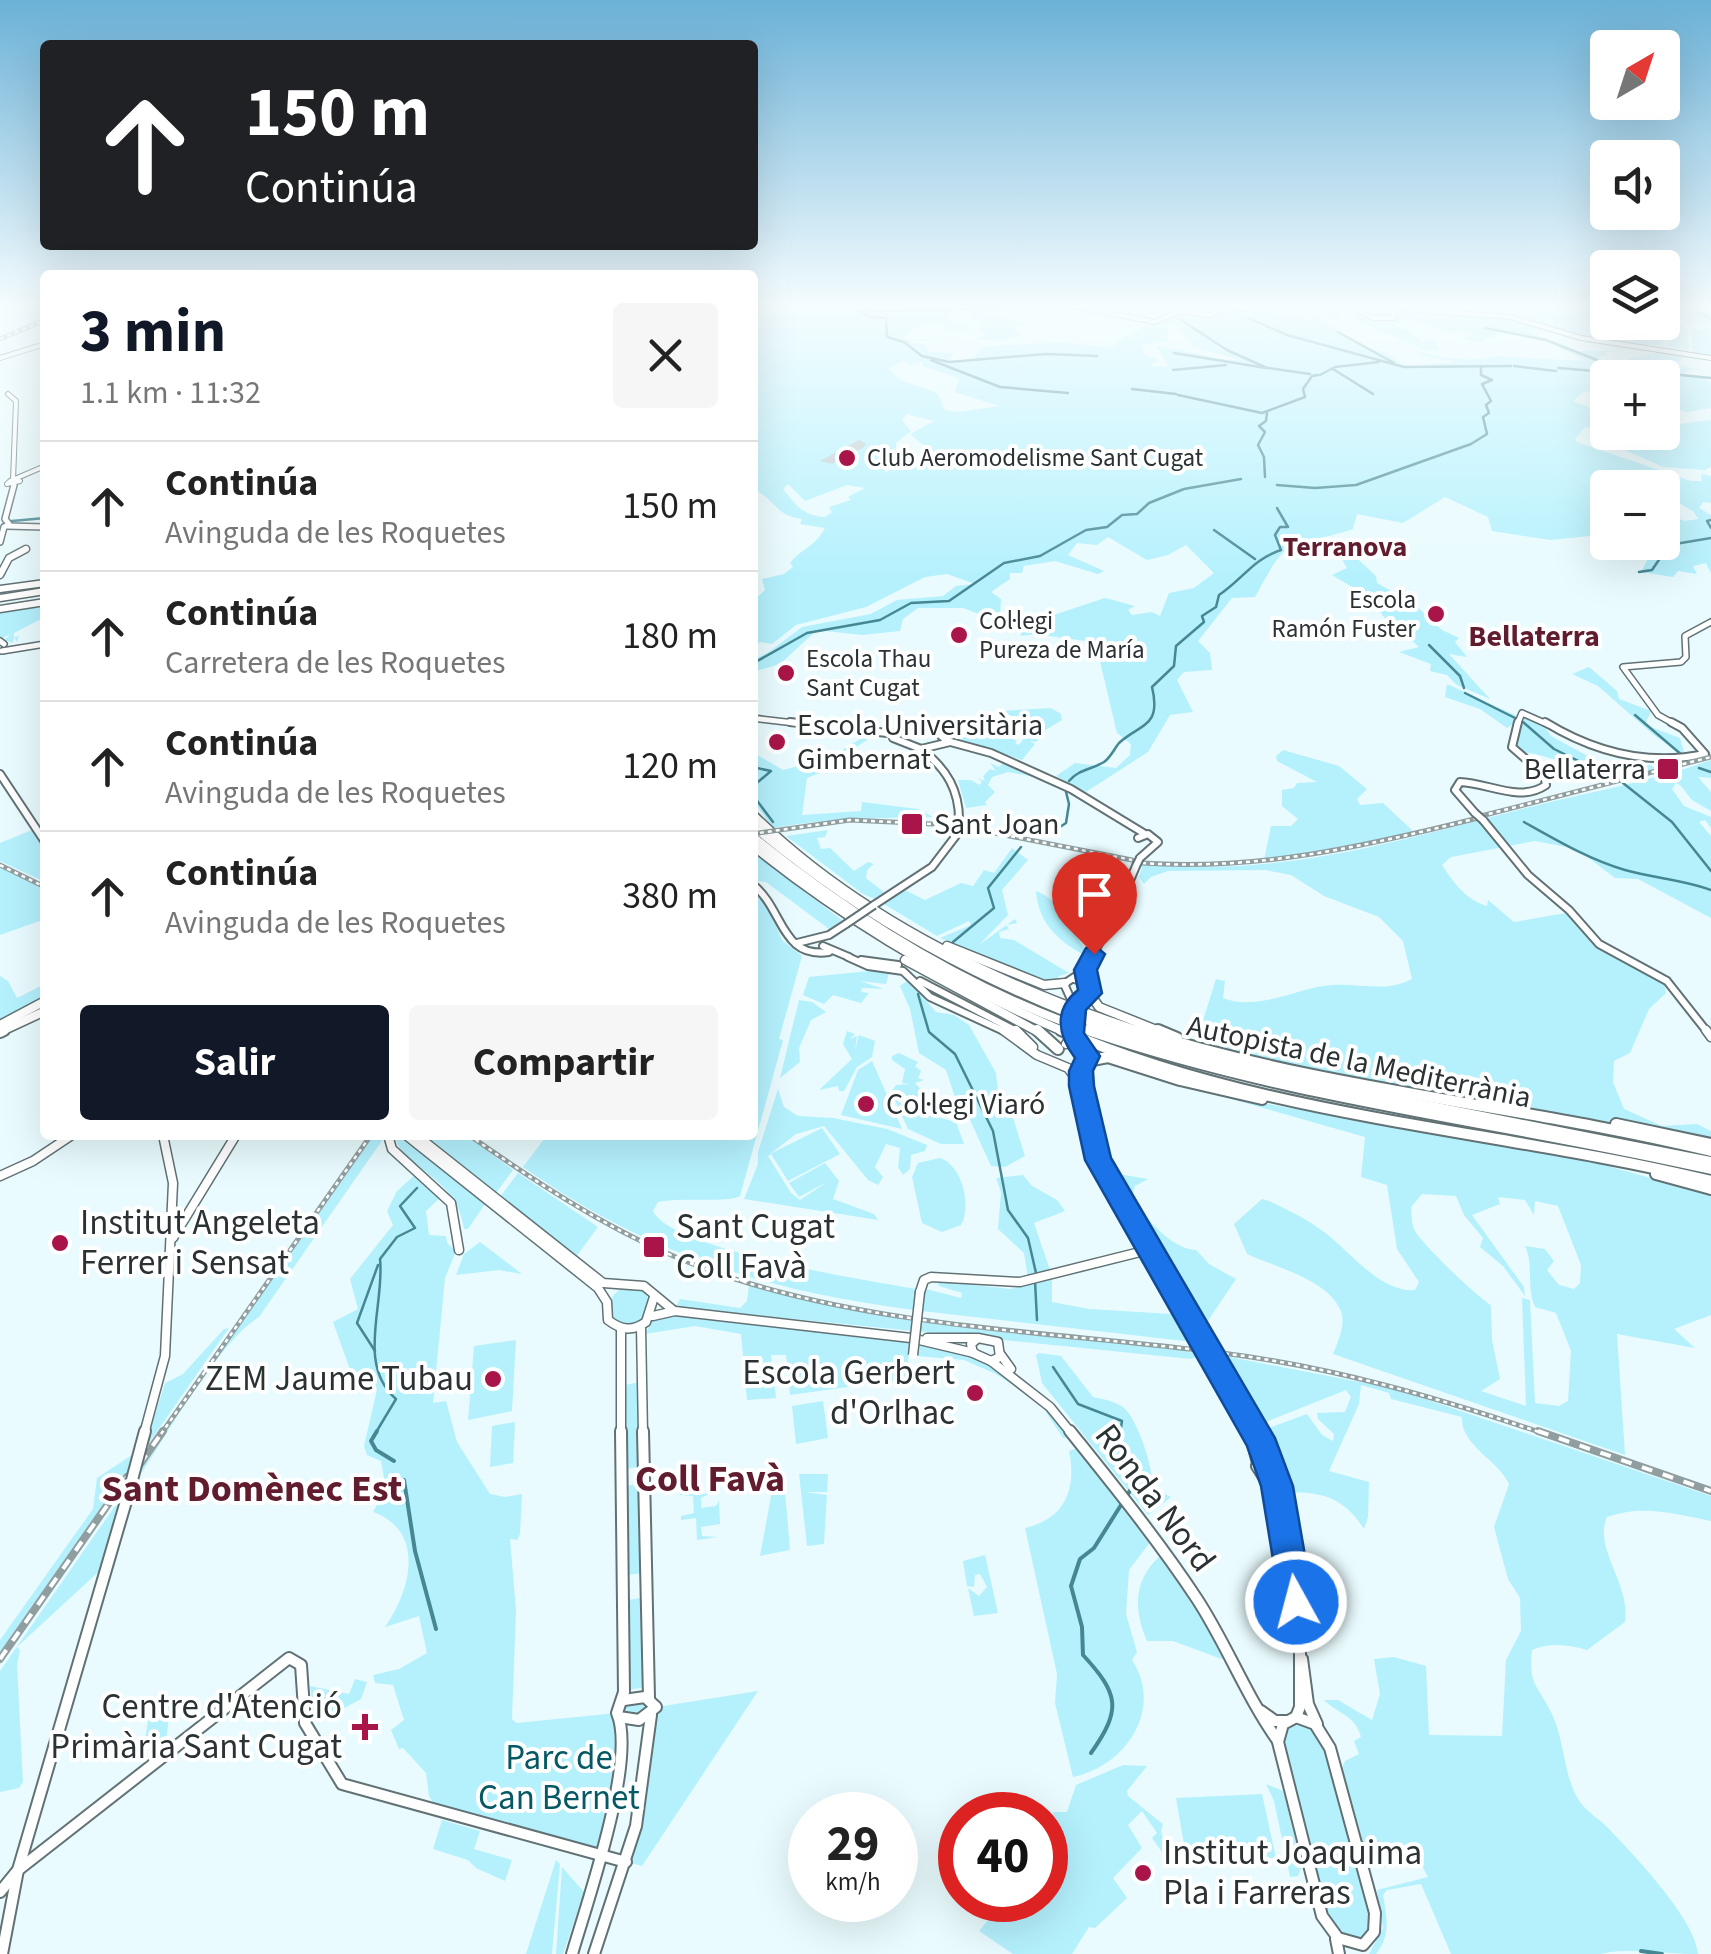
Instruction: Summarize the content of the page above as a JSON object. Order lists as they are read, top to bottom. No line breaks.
{"streets":{"highway":["Autopista de la Mediterrània"],"street":["Ronda Nord"]},"districts":["Terranova","Bellaterra","Coll Favà","Sant Domènec Est"],"parks":["Parc de Can Bernet"],"places":{"other":["Club Aeromodelisme Sant Cugat","Escola Ramón Fuster","Col·legi Pureza de María","Escola Thau Sant Cugat","Escola Universitària Gimbernat","Col·legi Viaró","Institut Angeleta Ferrer i Sensat","ZEM Jaume Tubau","Escola Gerbert d'Orlhac","Institut Joaquima Pla i Farreras"],"transit":["Bellaterra","Sant Joan","Sant Cugat Coll Favà"],"health":["Centre d'Atenció Primària Sant Cugat"]},"north":"top right","page":{"map_buttons":["+","−"],"turn":["150 m","Continúa"],"heading":["3 min","1.1 km · 11:32"],"list":[{"name":"Continúa","note":"Avinguda de les Roquetes","value":"150 m"},{"name":"Continúa","note":"Carretera de les Roquetes","value":"180 m"},{"name":"Continúa","note":"Avinguda de les Roquetes","value":"120 m"},{"name":"Continúa","note":"Avinguda de les Roquetes","value":"380 m"}],"buttons":["Salir","Compartir"],"speed":"29 km/h","limit":"40"}}
